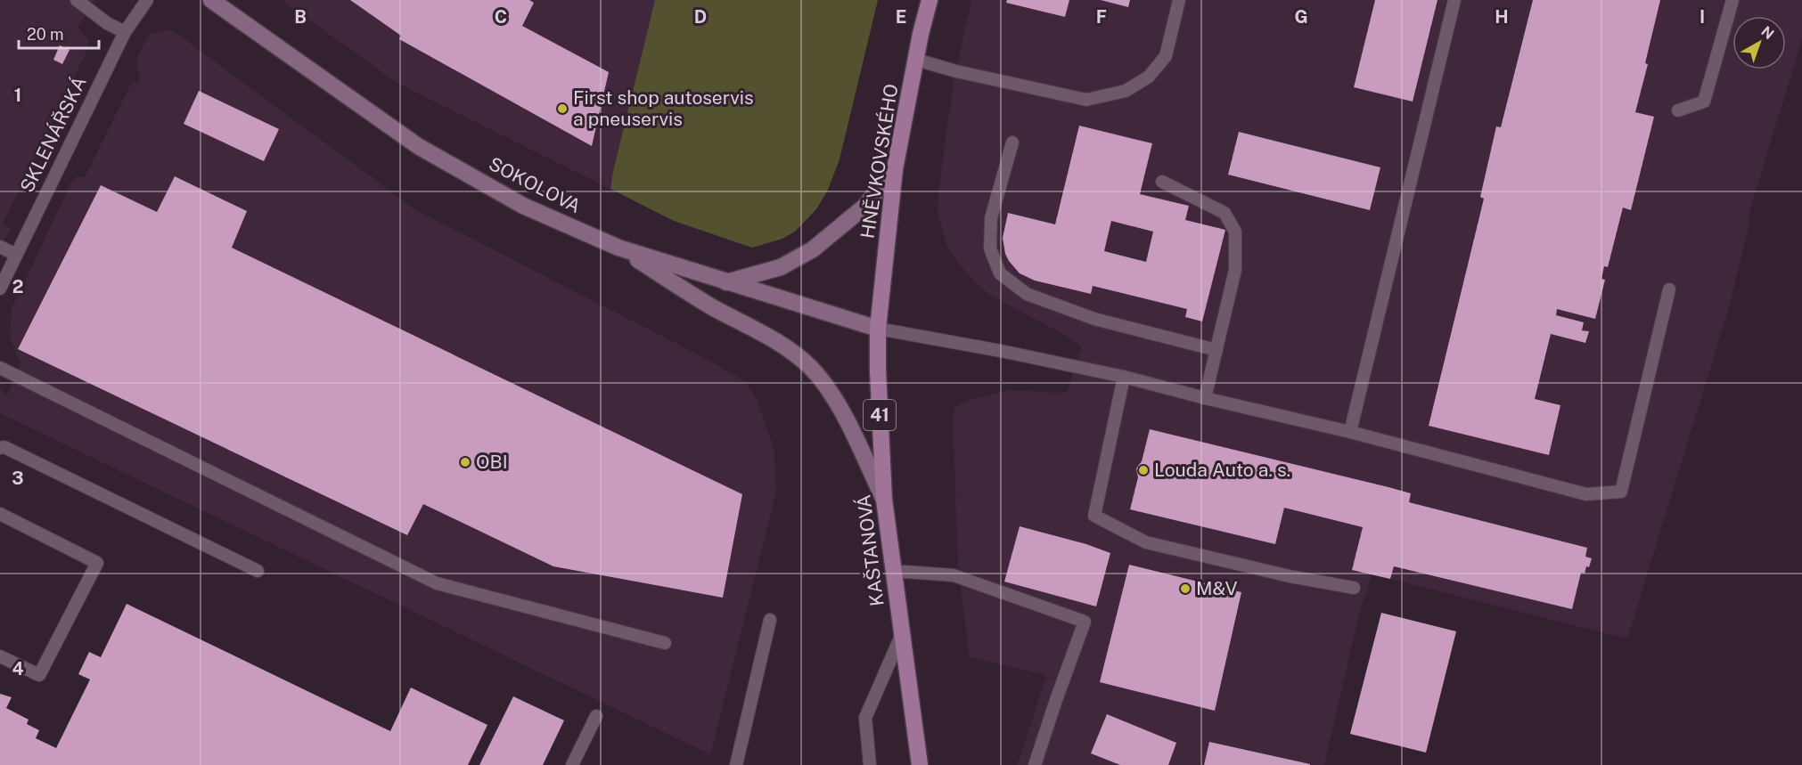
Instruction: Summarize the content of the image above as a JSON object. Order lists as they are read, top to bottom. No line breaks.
{"streets":{"main road":["HNĚVKOVSKÉHO","41","KAŠTANOVÁ"],"street":["SOKOLOVA"],"lane":["SKLENÁŘSKÁ"]},"crossings":[["HNĚVKOVSKÉHO","SOKOLOVA"],["HNĚVKOVSKÉHO","KAŠTANOVÁ"],["SOKOLOVA","KAŠTANOVÁ"]],"places":["First shop autoservis a pneuservis","OBI","Louda Auto a. s.","M&V"],"scale_bar":"20 m","north":"top right","grid":{"columns":["B","C","D","E","F","G","H","I"],"rows":["1","2","3","4"]}}
